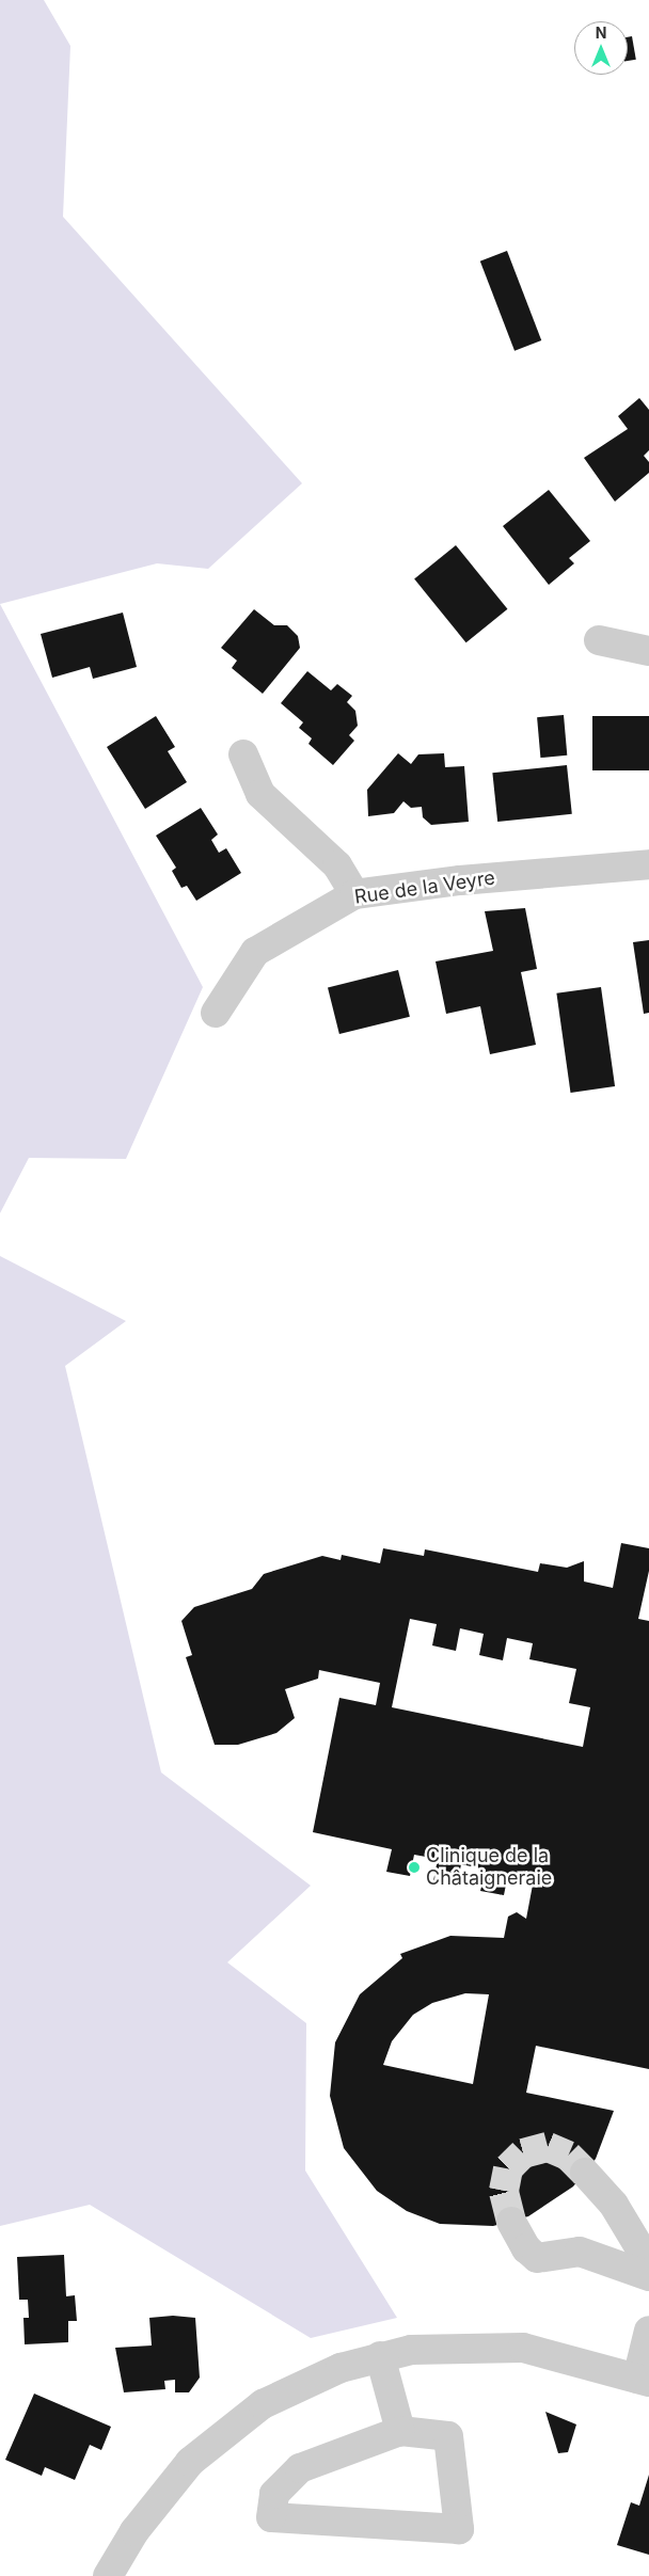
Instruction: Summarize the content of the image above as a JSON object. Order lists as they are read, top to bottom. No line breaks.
{"streets":{"street":["Rue de la Veyre"]},"places":["Clinique de la Châtaigneraie"],"north":"top"}
